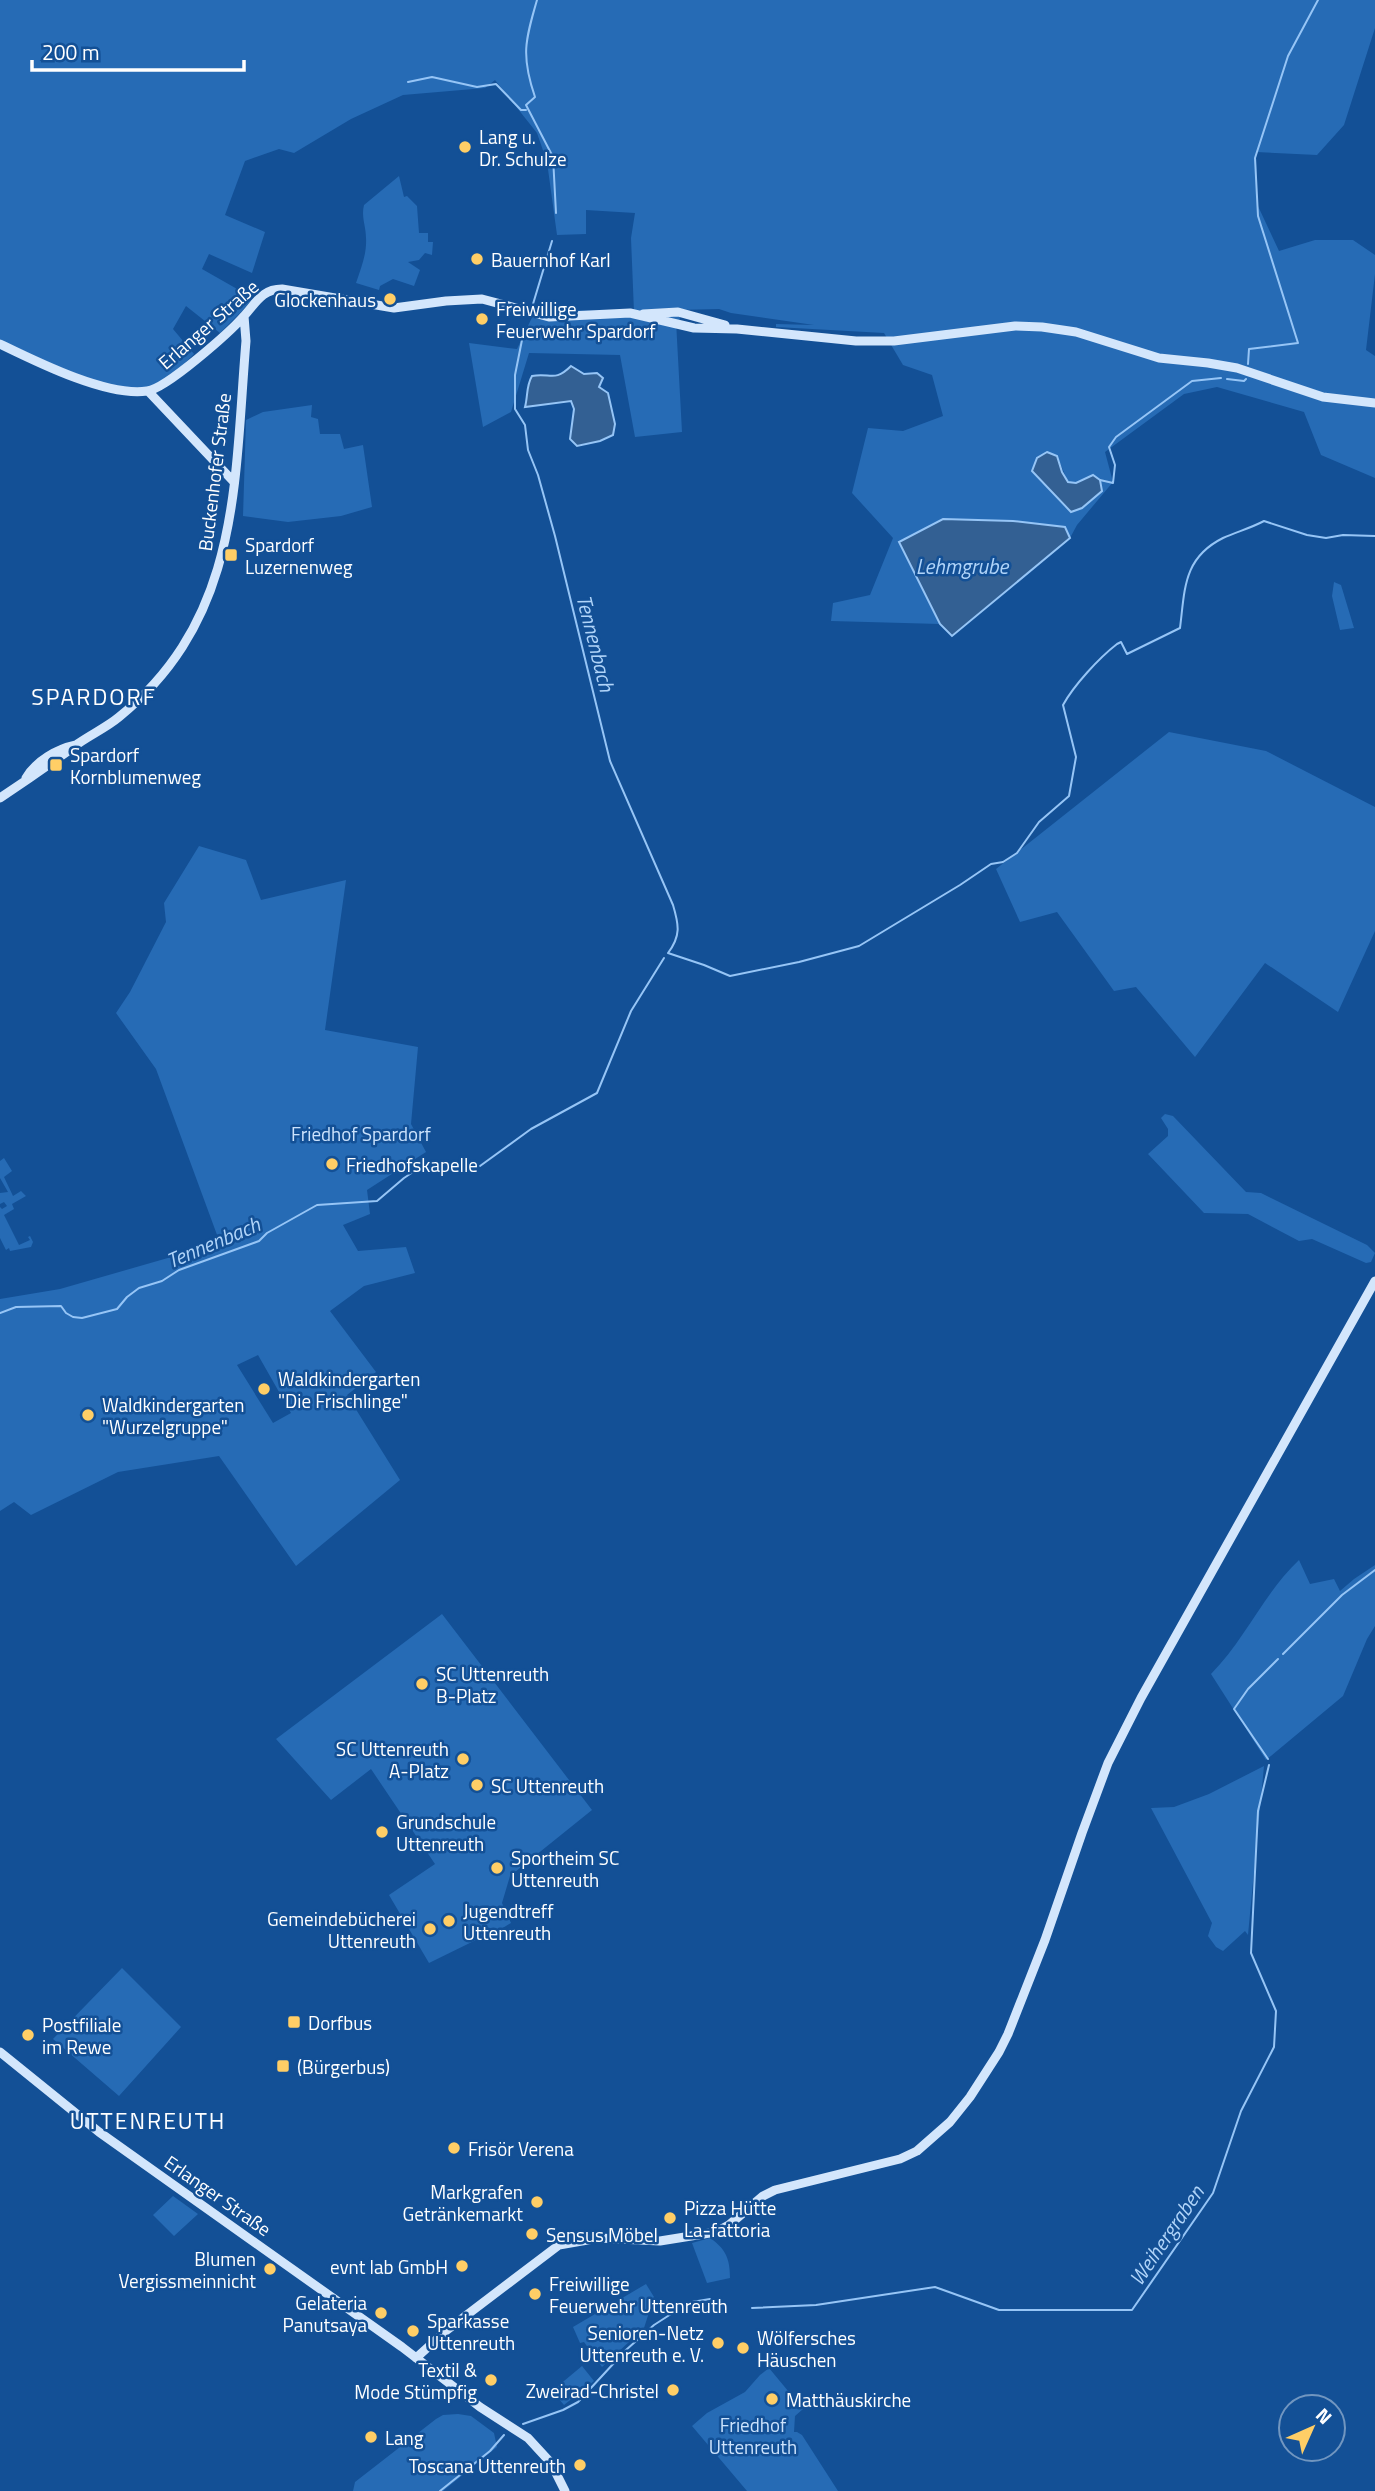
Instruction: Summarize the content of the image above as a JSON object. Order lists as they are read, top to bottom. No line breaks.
{"streets":{"main road":["Erlanger Straße","Buckenhofer Straße"]},"crossings":[["Erlanger Straße","Buckenhofer Straße"]],"districts":["SPARDORF","UTTENREUTH"],"water":["Lehmgrube","Tennenbach","Weihergraben"],"parks":["Friedhof Spardorf","Friedhof Uttenreuth"],"places":{"other":["Lang u. Dr. Schulze","Bauernhof Karl","Glockenhaus","Freiwillige Feuerwehr Spardorf","Friedhofskapelle","Waldkindergarten \"Die Frischlinge\"","Waldkindergarten \"Wurzelgruppe\"","SC Uttenreuth B-Platz","SC Uttenreuth A-Platz","SC Uttenreuth","Grundschule Uttenreuth","Sportheim SC Uttenreuth","Jugendtreff Uttenreuth","Gemeindebücherei Uttenreuth","Postfiliale im Rewe","Frisör Verena","Markgrafen Getränkemarkt","Pizza Hütte La-fattoria","Sensus Möbel","evnt lab GmbH","Blumen Vergissmeinnicht","Freiwillige Feuerwehr Uttenreuth","Gelateria Panutsaya","Sparkasse Uttenreuth","Senioren-Netz Uttenreuth e. V.","Wölfersches Häuschen","Textil & Mode Stümpfig","Zweirad-Christel","Matthäuskirche","Lang","Toscana Uttenreuth"],"transit":["Spardorf Luzernenweg","Spardorf Kornblumenweg","Dorfbus","(Bürgerbus)"]},"scale_bar":"200 m","north":"top right"}
